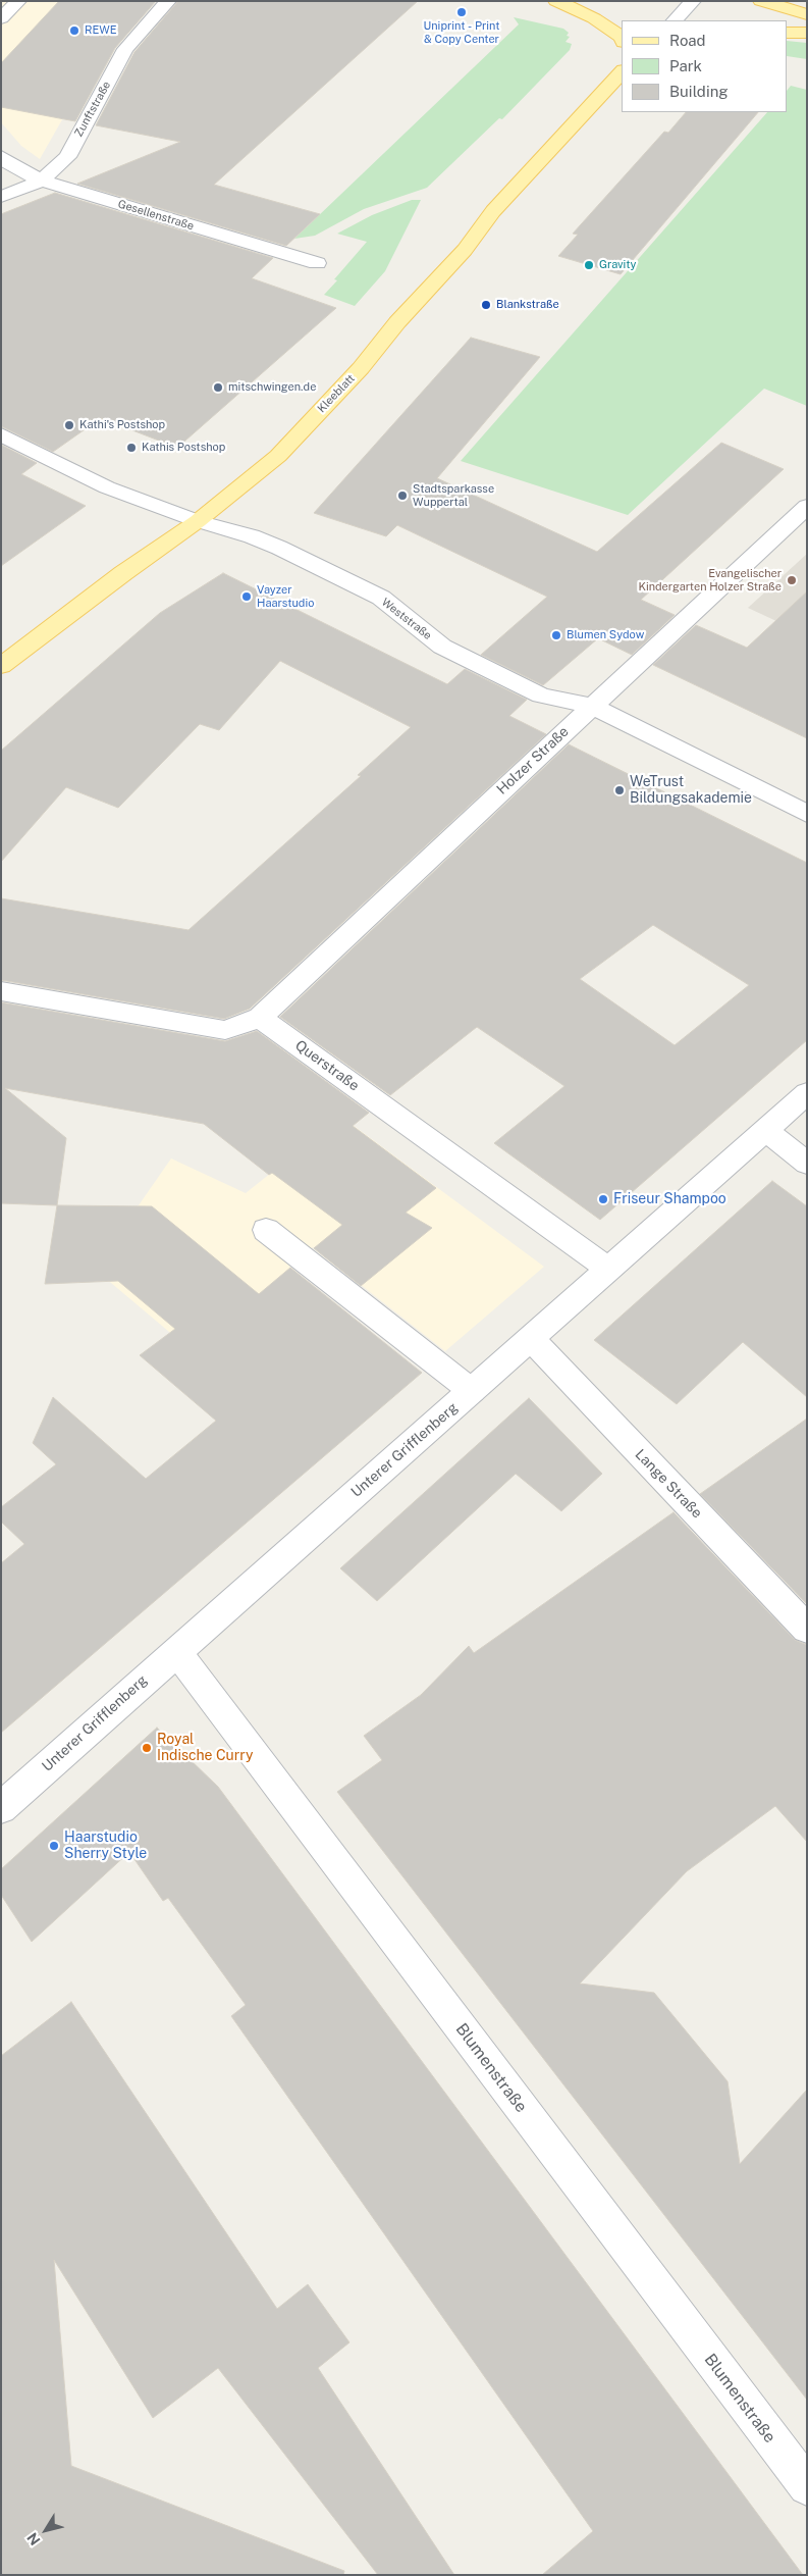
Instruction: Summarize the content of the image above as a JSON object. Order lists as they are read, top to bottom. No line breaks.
{"streets":{"main road":["Kleeblatt"],"street":["Zunftstraße","Gesellenstraße","Weststraße","Holzer Straße","Querstraße","Unterer Grifflenberg","Lange Straße","Blumenstraße"]},"crossings":[["Zunftstraße","Gesellenstraße"],["Kleeblatt","Weststraße"],["Weststraße","Holzer Straße"],["Holzer Straße","Querstraße"],["Querstraße","Unterer Grifflenberg"],["Unterer Grifflenberg","Lange Straße"],["Unterer Grifflenberg","Blumenstraße"]],"places":["Uniprint - Print & Copy Center","REWE","Gravity","Blankstraße","mitschwingen.de","Kathi's Postshop","Kathis Postshop","Stadtsparkasse Wuppertal","Evangelischer Kindergarten Holzer Straße","Vayzer Haarstudio","Blumen Sydow","WeTrust Bildungsakademie","Friseur Shampoo","Royal Indische Curry","Haarstudio Sherry Style"],"legend":["Road","Park","Building"],"north":"bottom left"}
